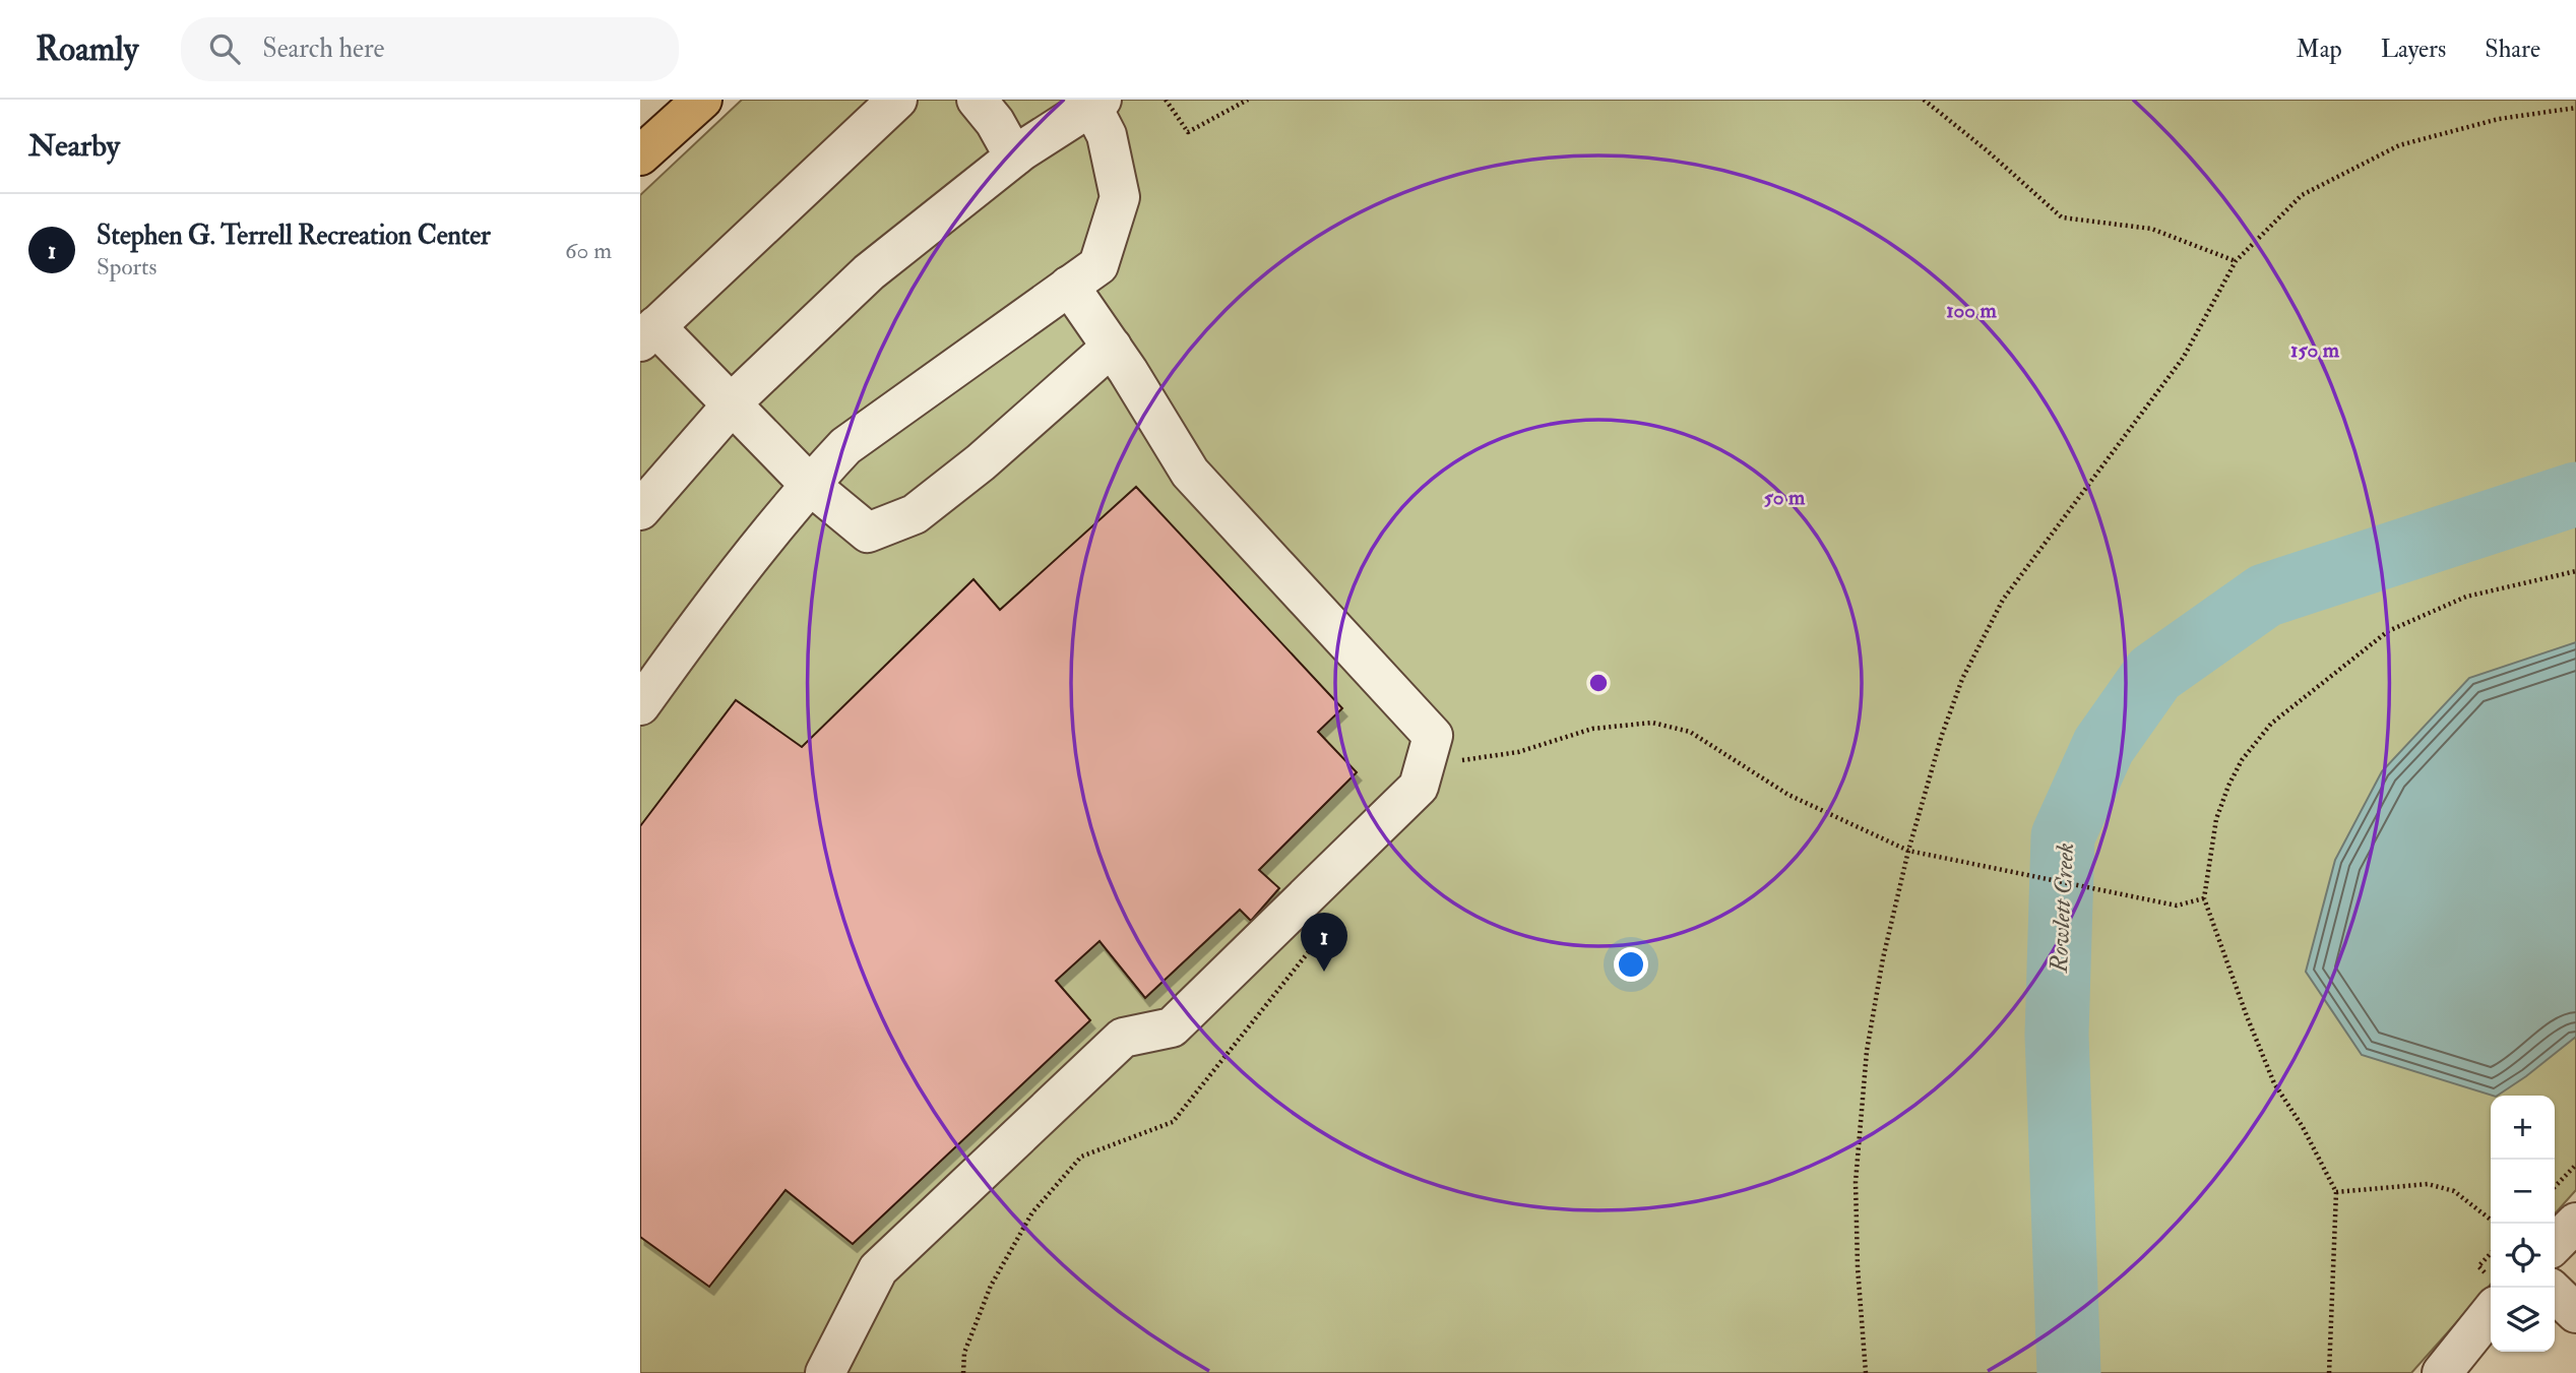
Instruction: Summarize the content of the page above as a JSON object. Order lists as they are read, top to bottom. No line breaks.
{"water":["Rowlett Creek"],"page":{"header":"Roamly","search":"Search here","nav":["Map","Layers","Share"],"heading":"Nearby","list":[{"mark":"1","name":"Stephen G. Terrell Recreation Center","note":"Sports","value":"60 m"}],"pins":"1","map_buttons":["+","−"]},"rings":["100 m","150 m","50 m"]}
